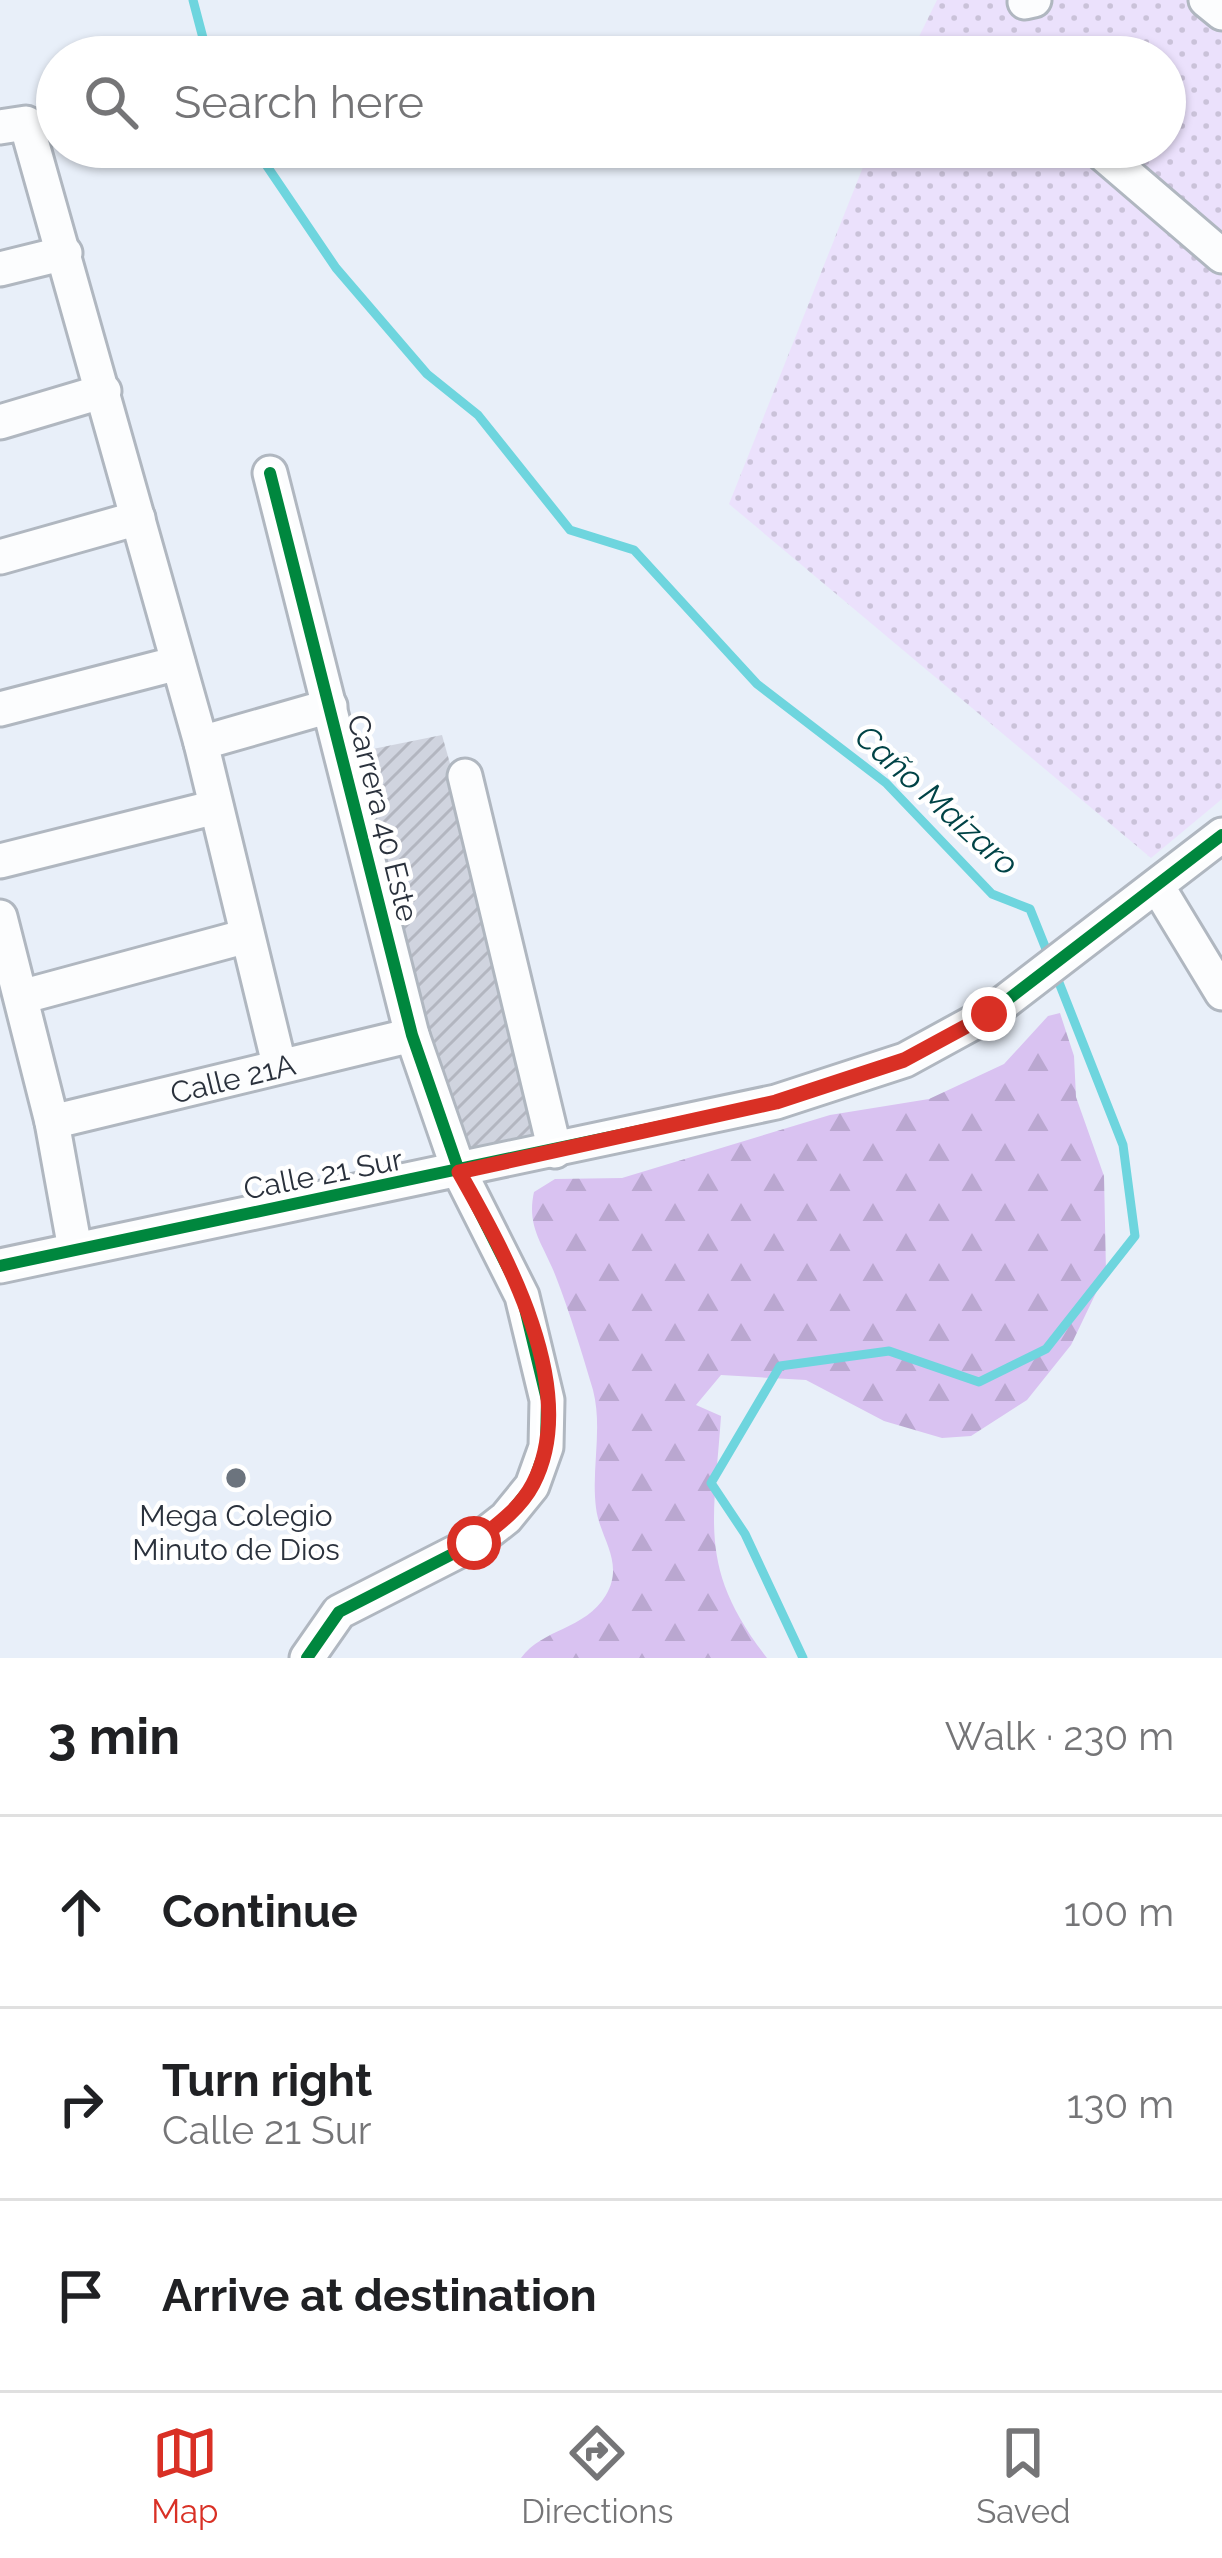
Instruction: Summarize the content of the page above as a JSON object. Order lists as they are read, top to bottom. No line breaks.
{"streets":{"street":["Carrera 40 Este","Calle 21A","Calle 21 Sur"]},"crossings":[["Carrera 40 Este","Calle 21A"],["Carrera 40 Este","Calle 21 Sur"]],"water":["Caño Maizaro"],"places":["Mega Colegio Minuto de Dios"],"page":{"search":"Search here","heading":["3 min","Walk · 230 m"],"list":[["Continue","100 m"],["Turn right","Calle 21 Sur","130 m"],"Arrive at destination"],"nav":["Map","Directions","Saved"]}}
